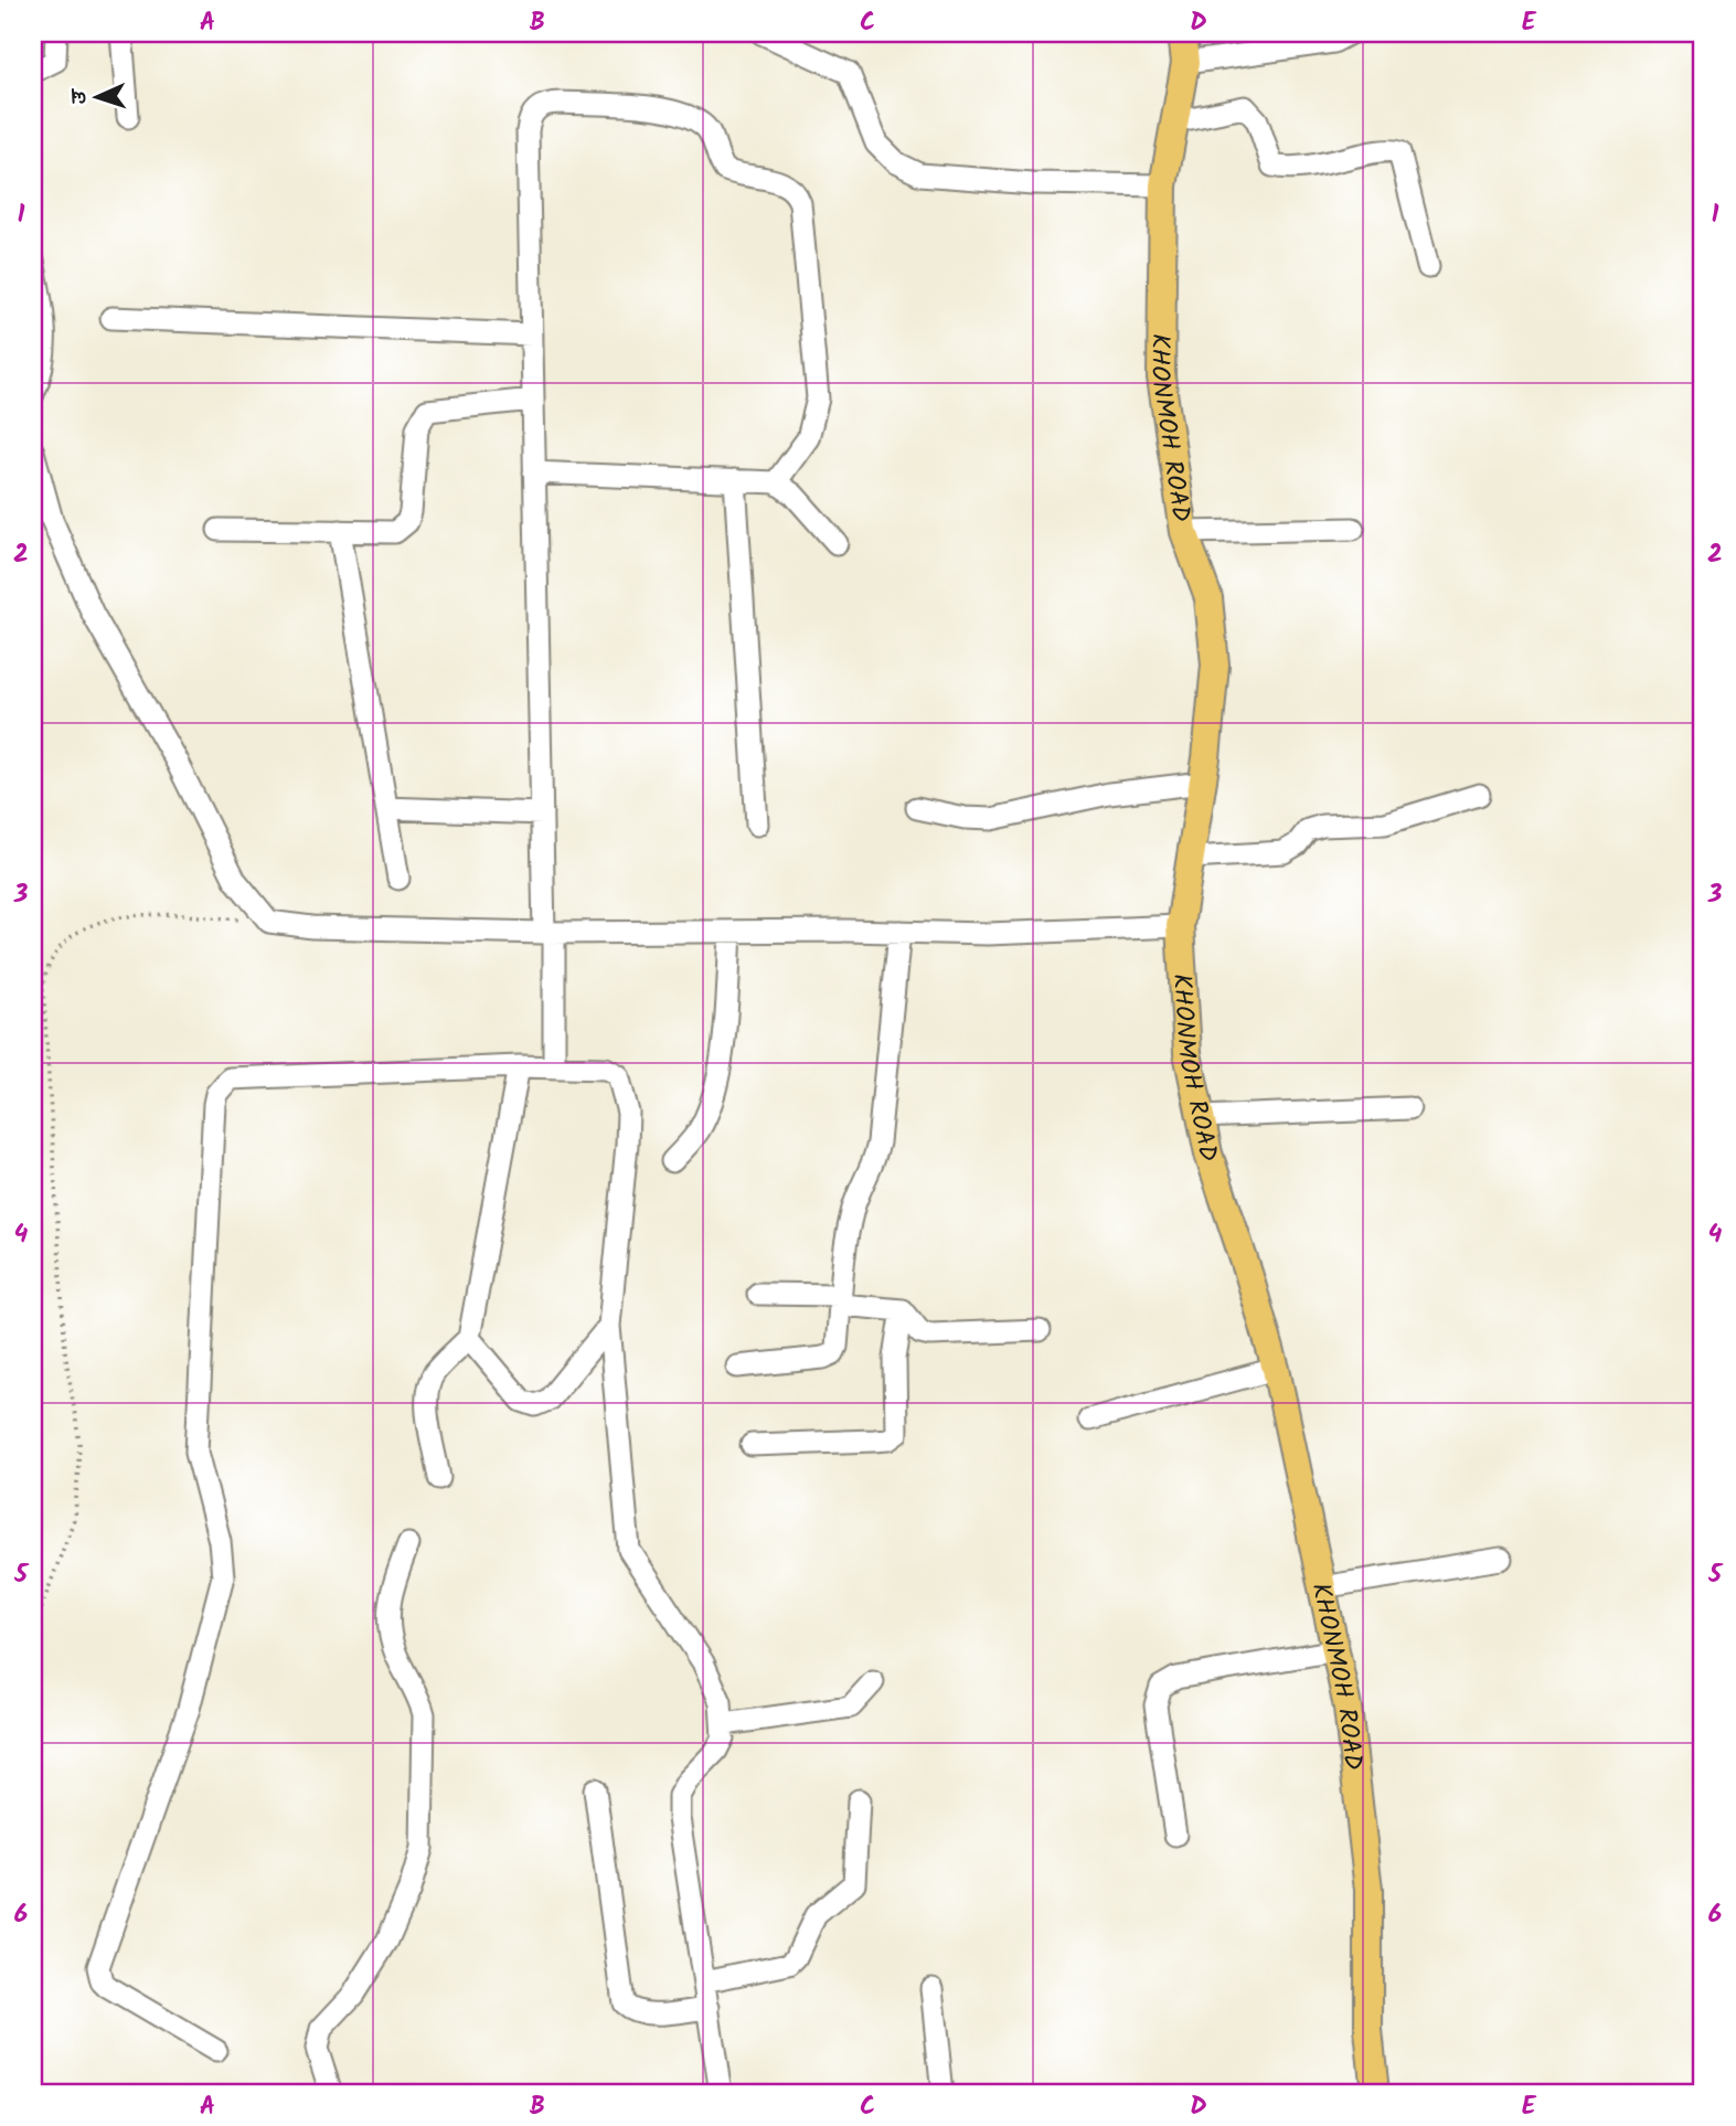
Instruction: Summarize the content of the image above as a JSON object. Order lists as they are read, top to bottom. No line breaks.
{"streets":{"main road":["KHONMOH ROAD"]},"north":"left","grid":{"columns":["A","B","C","D","E"],"rows":["1","2","3","4","5","6"]}}
